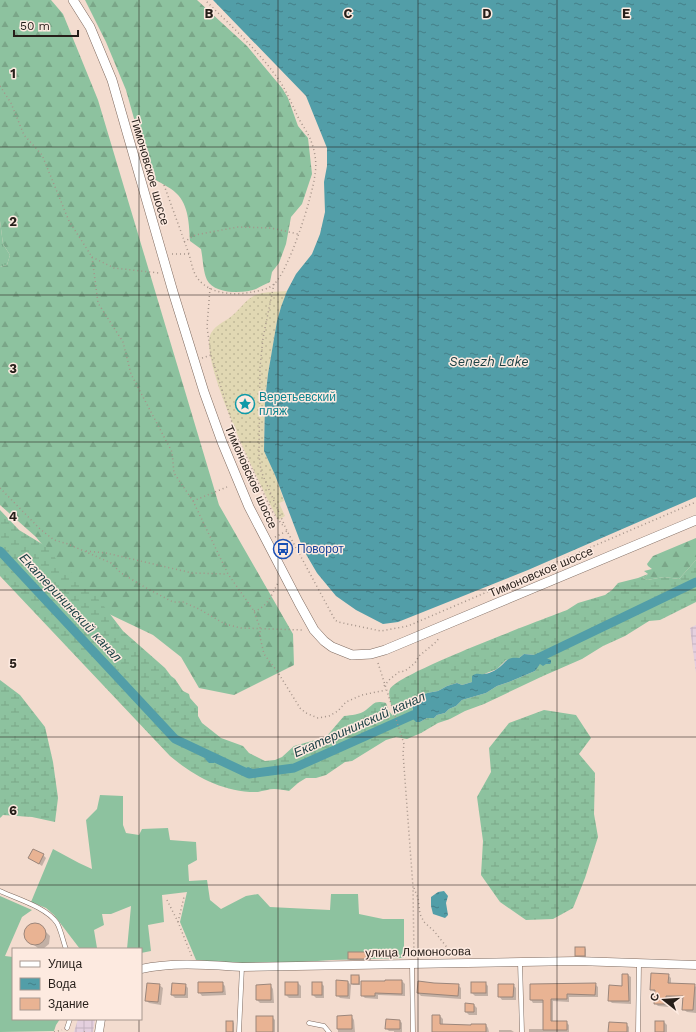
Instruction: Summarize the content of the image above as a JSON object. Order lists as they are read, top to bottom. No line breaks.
{"streets":{"street":["Тимоновское шоссе","улица Ломоносова"]},"water":["Senezh Lake","Екатерининский канал"],"places":{"place":["Веретьевский пляж"],"bus stop":["Поворот"]},"legend":["Улица","Вода","Здание"],"scale_bar":"50 m","north":"left","grid":{"columns":["B","C","D","E"],"rows":["1","2","3","4","5","6"]}}
